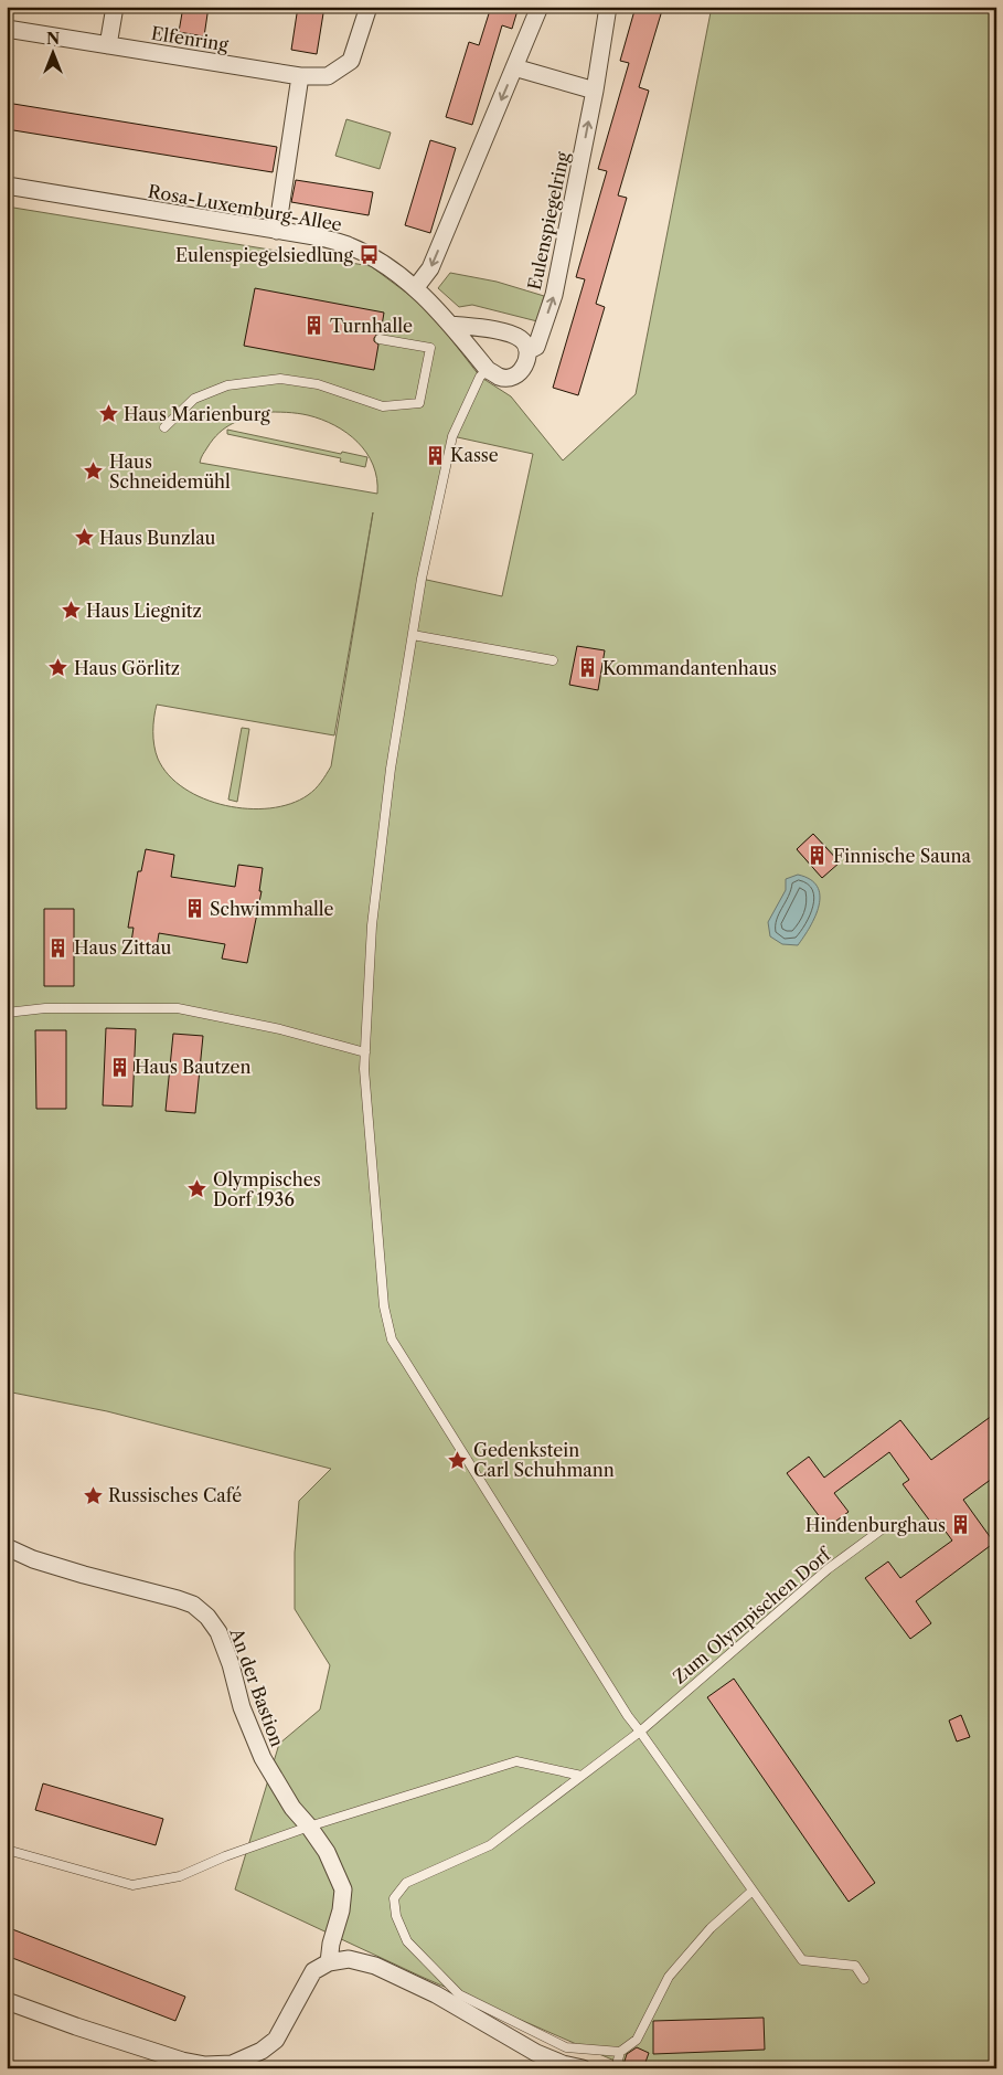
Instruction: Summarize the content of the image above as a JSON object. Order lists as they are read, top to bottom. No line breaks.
{"streets":{"street":["Elfenring","Rosa-Luxemburg-Allee","Eulenspiegelring","An der Bastion"],"lane":["Zum Olympischen Dorf"]},"places":{"bus stop":["Eulenspiegelsiedlung"],"building":["Turnhalle","Kasse","Kommandantenhaus","Finnische Sauna","Schwimmhalle","Haus Zittau","Haus Bautzen","Hindenburghaus"],"place":["Haus Marienburg","Haus Schneidemühl","Haus Bunzlau","Haus Liegnitz","Haus Görlitz","Olympisches Dorf 1936","Gedenkstein Carl Schuhmann","Russisches Café"]},"north":"top"}
